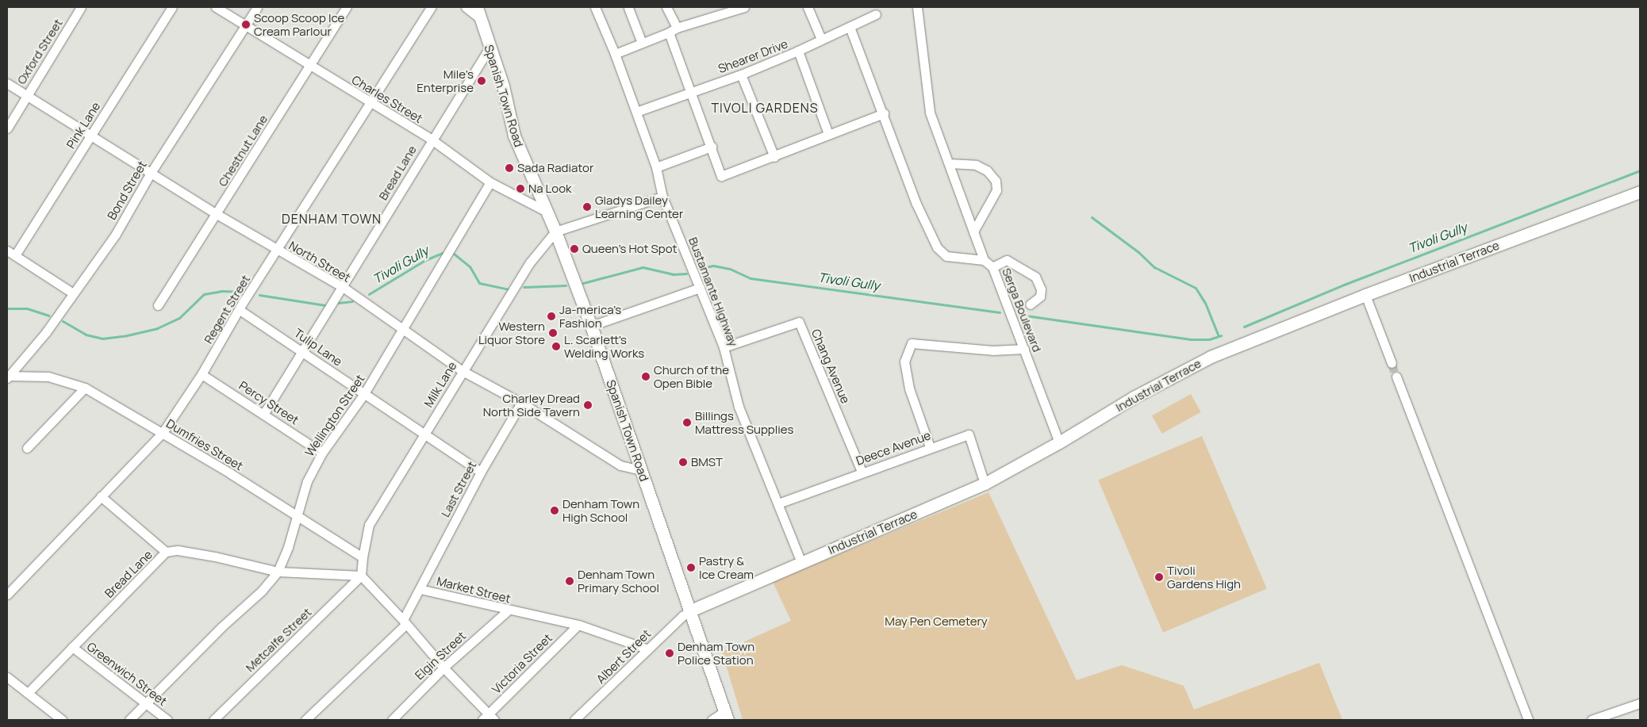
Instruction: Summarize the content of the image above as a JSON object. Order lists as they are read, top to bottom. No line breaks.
{"streets":{"street":["Oxford Street","Shearer Drive","Spanish Town Road","Charles Street","Pink Lane","Chestnut Lane","Bread Lane","Bond Street","North Street","Industrial Terrace","Bustamante Highway","Regent Street","Serga Boulevard","Tulip Lane","Chang Avenue","Milk Lane","Percy Street","Wellington Street","Dumfries Street","Deece Avenue","Last Street","Market Street","Metcalfe Street","Elgin Street","Albert Street","Victoria Street","Greenwich Street"]},"crossings":[["Oxford Street","North Street"],["Shearer Drive","Bustamante Highway"],["Shearer Drive","Serga Boulevard"],["Spanish Town Road","Charles Street"],["Spanish Town Road","Bread Lane"],["Spanish Town Road","North Street"],["Spanish Town Road","Industrial Terrace"],["Spanish Town Road","Milk Lane"],["Spanish Town Road","Albert Street"],["Charles Street","Chestnut Lane"],["Charles Street","Bread Lane"],["Charles Street","Bond Street"],["Charles Street","Regent Street"],["Charles Street","Wellington Street"],["Pink Lane","North Street"],["Chestnut Lane","North Street"],["Bread Lane","North Street"],["Bread Lane","Tulip Lane"],["Bread Lane","Percy Street"],["Bread Lane","Wellington Street"],["Bread Lane","Greenwich Street"],["Bond Street","North Street"],["Bond Street","Dumfries Street"],["North Street","Regent Street"],["North Street","Milk Lane"],["North Street","Wellington Street"],["North Street","Last Street"],["Industrial Terrace","Bustamante Highway"],["Industrial Terrace","Serga Boulevard"],["Industrial Terrace","Deece Avenue"],["Industrial Terrace","Albert Street"],["Bustamante Highway","Chang Avenue"],["Bustamante Highway","Deece Avenue"],["Regent Street","Tulip Lane"],["Regent Street","Percy Street"],["Regent Street","Dumfries Street"],["Tulip Lane","Milk Lane"],["Tulip Lane","Wellington Street"],["Tulip Lane","Last Street"],["Chang Avenue","Deece Avenue"],["Milk Lane","Dumfries Street"],["Percy Street","Wellington Street"],["Wellington Street","Dumfries Street"],["Wellington Street","Greenwich Street"],["Last Street","Market Street"],["Market Street","Elgin Street"],["Market Street","Albert Street"],["Market Street","Victoria Street"]],"districts":["TIVOLI GARDENS","DENHAM TOWN"],"water":["Tivoli Gully"],"parks":["May Pen Cemetery"],"places":["Scoop Scoop Ice Cream Parlour","Mile's Enterprise","Sada Radiator","Na Look","Gladys Dailey Learning Center","Queen's Hot Spot","Ja-merica's Fashion","Western Liquor Store","L. Scarlett's Welding Works","Church of the Open Bible","Charley Dread North Side Tavern","Billings Mattress Supplies","BMST","Denham Town High School","Pastry & Ice Cream","Tivoli Gardens High","Denham Town Primary School","Denham Town Police Station"]}
